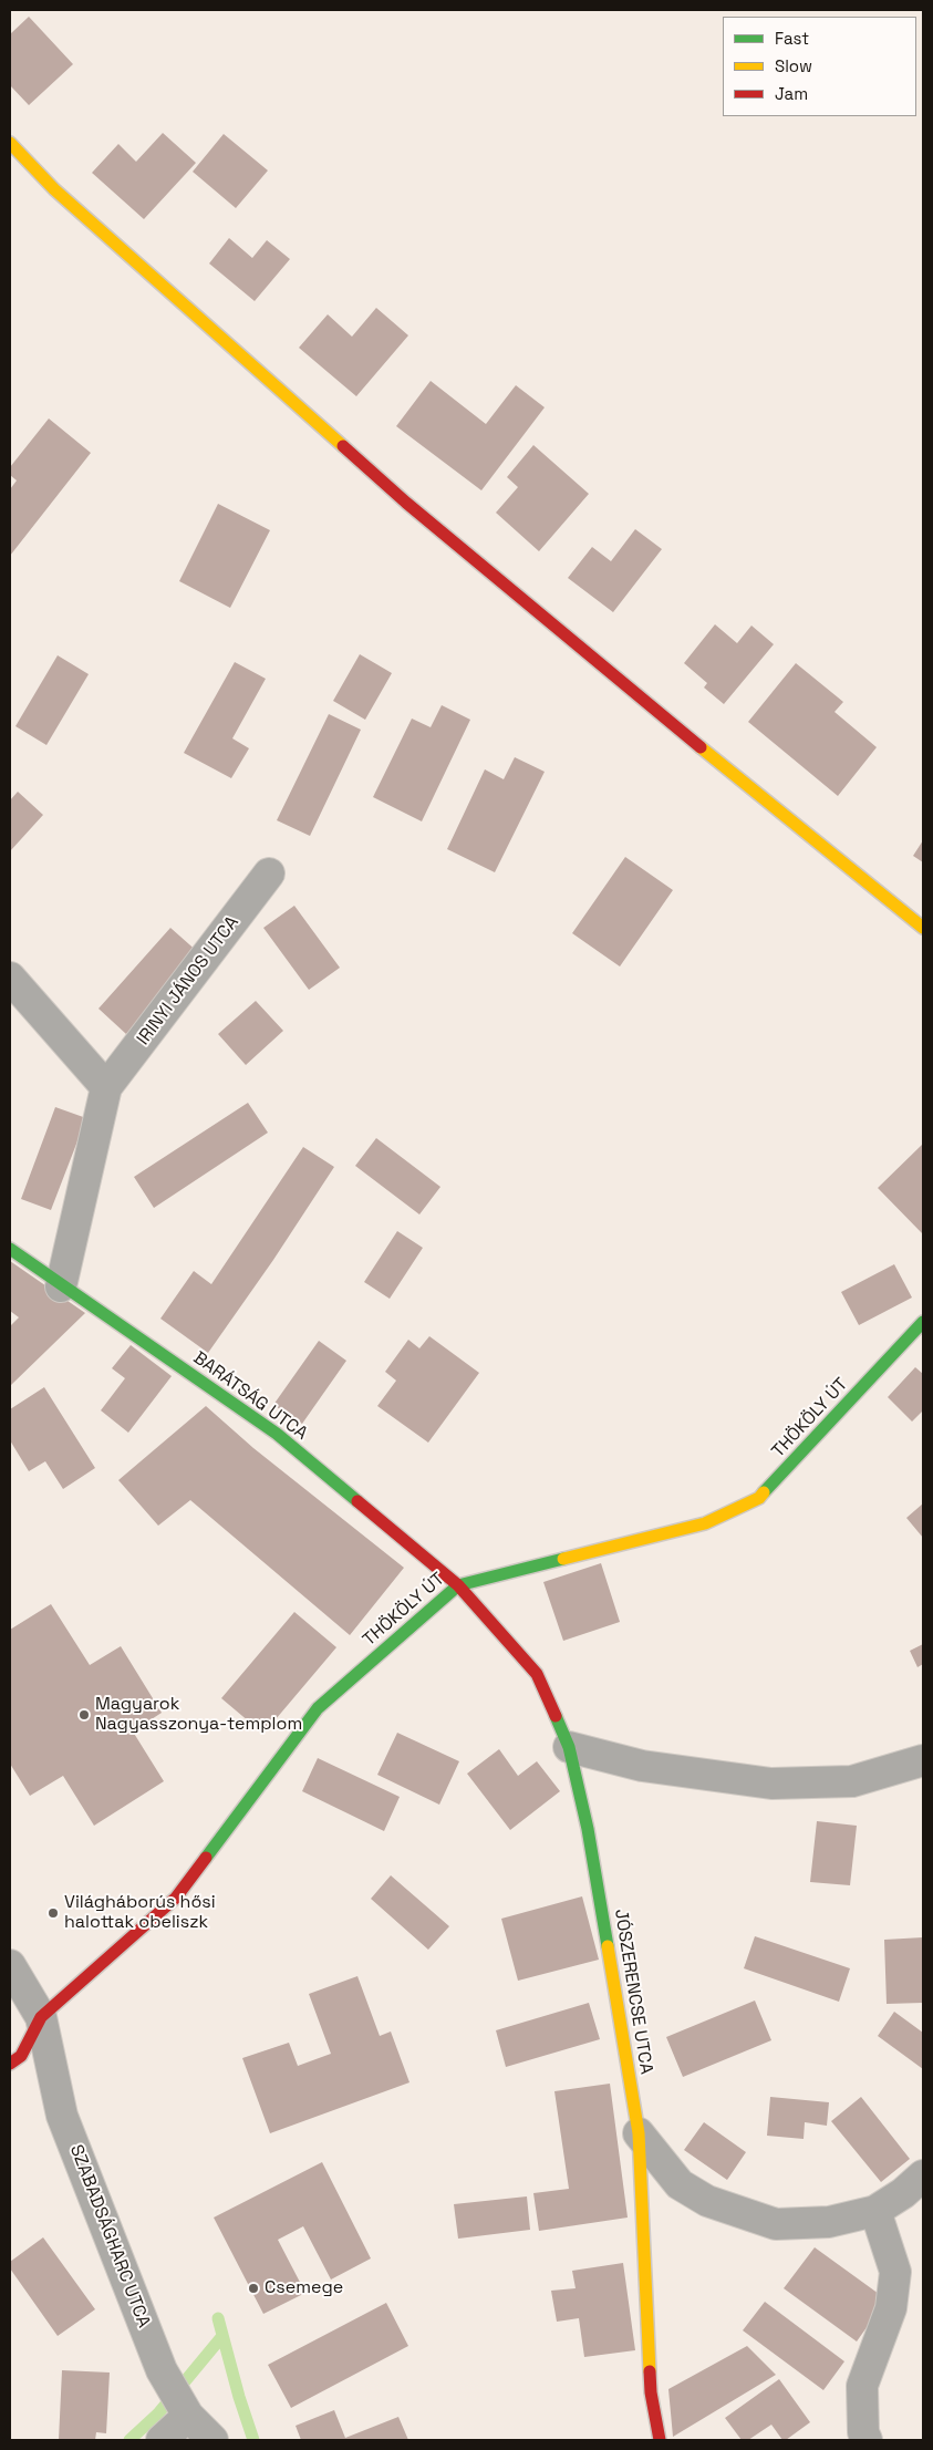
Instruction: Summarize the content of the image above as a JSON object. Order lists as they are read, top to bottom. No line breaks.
{"streets":{"street":["IRINYI JÁNOS UTCA","BARÁTSÁG UTCA","THÖKÖLY ÚT","JÓSZERENCSE UTCA","SZABADSÁGHARC UTCA"]},"crossings":[["IRINYI JÁNOS UTCA","BARÁTSÁG UTCA"],["BARÁTSÁG UTCA","THÖKÖLY ÚT"],["BARÁTSÁG UTCA","JÓSZERENCSE UTCA"],["THÖKÖLY ÚT","JÓSZERENCSE UTCA"],["THÖKÖLY ÚT","SZABADSÁGHARC UTCA"]],"places":["Magyarok Nagyasszonya-templom","Világháborús hősi halottak obeliszk","Csemege"],"legend":["Fast","Slow","Jam"]}
